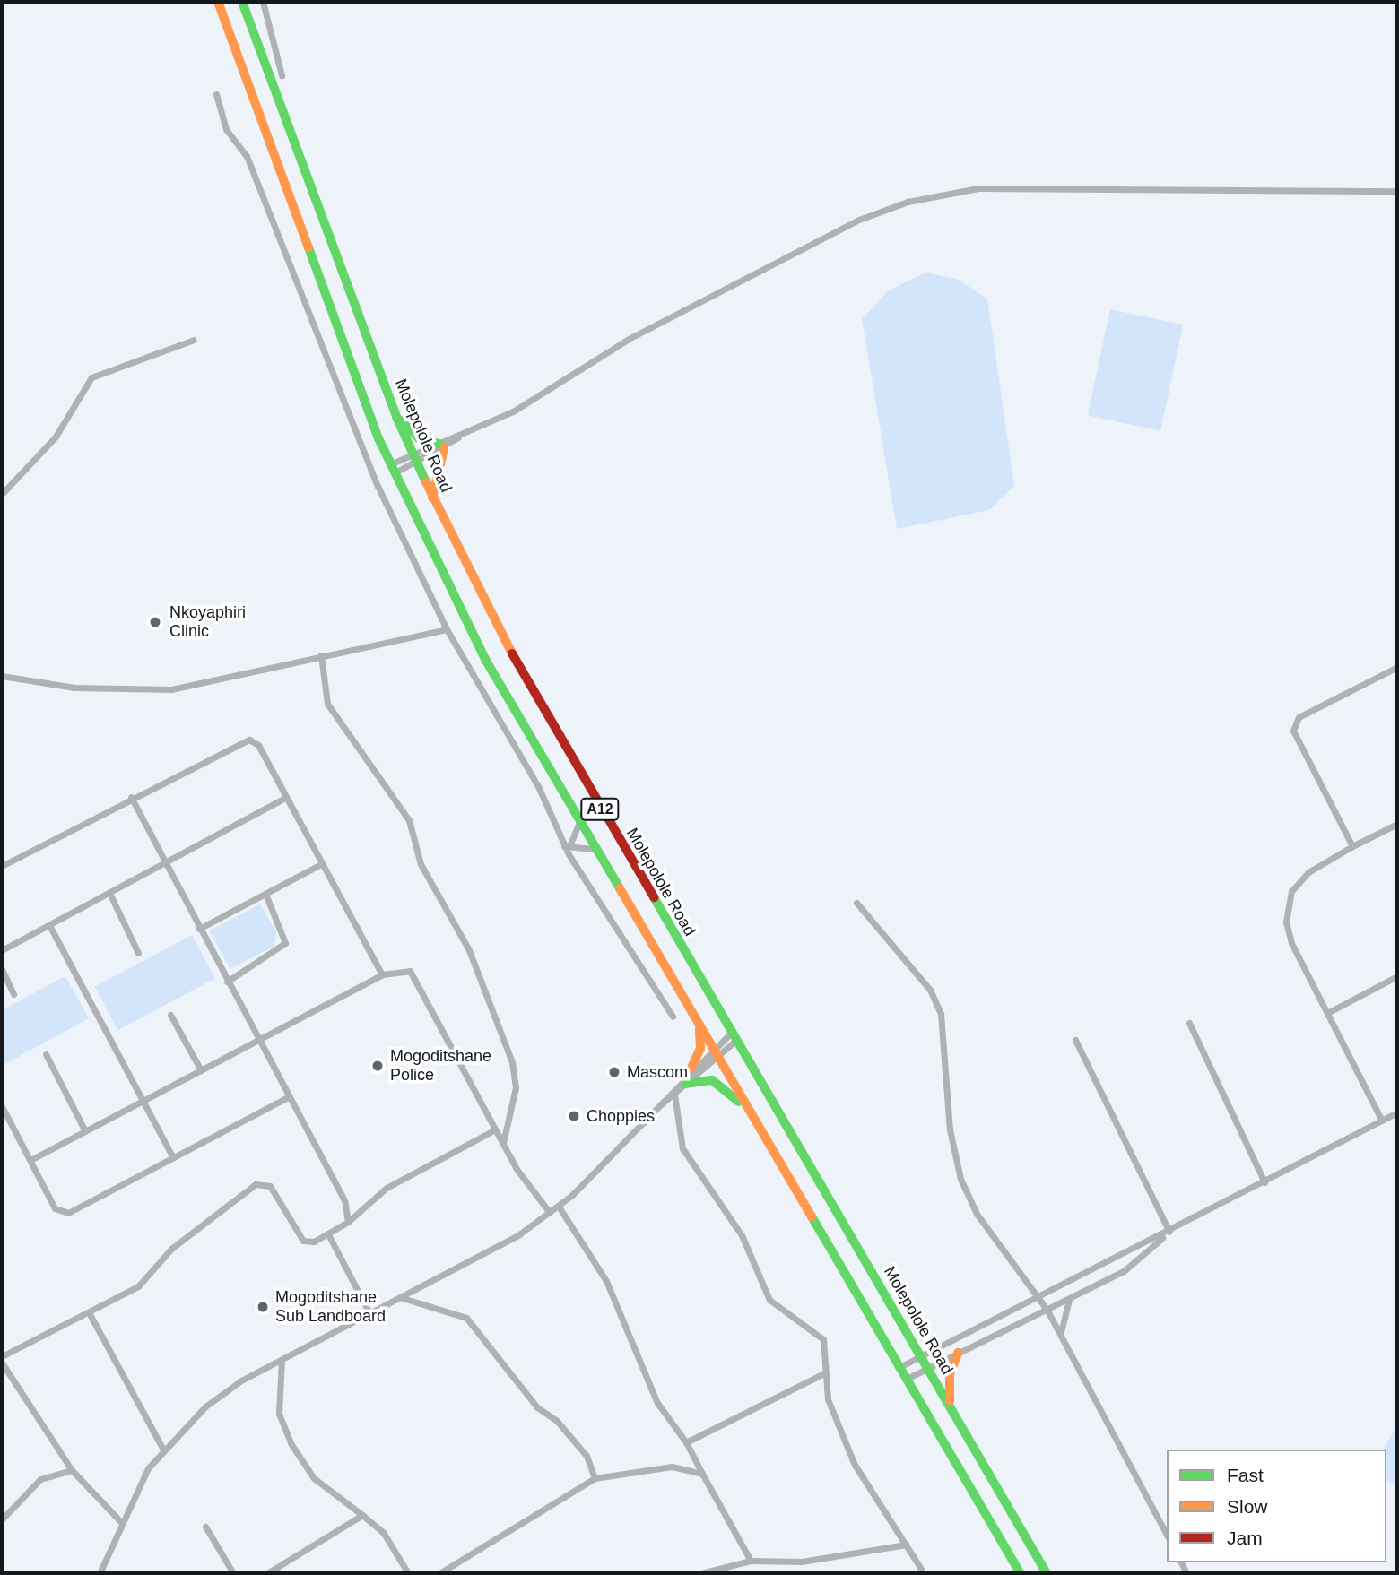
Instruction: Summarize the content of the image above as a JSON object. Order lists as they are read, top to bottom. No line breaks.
{"streets":{"main road":["Molepolole Road","A12"]},"places":["Nkoyaphiri Clinic","Mogoditshane Police","Mascom","Choppies","Mogoditshane Sub Landboard"],"legend":["Fast","Slow","Jam"]}
